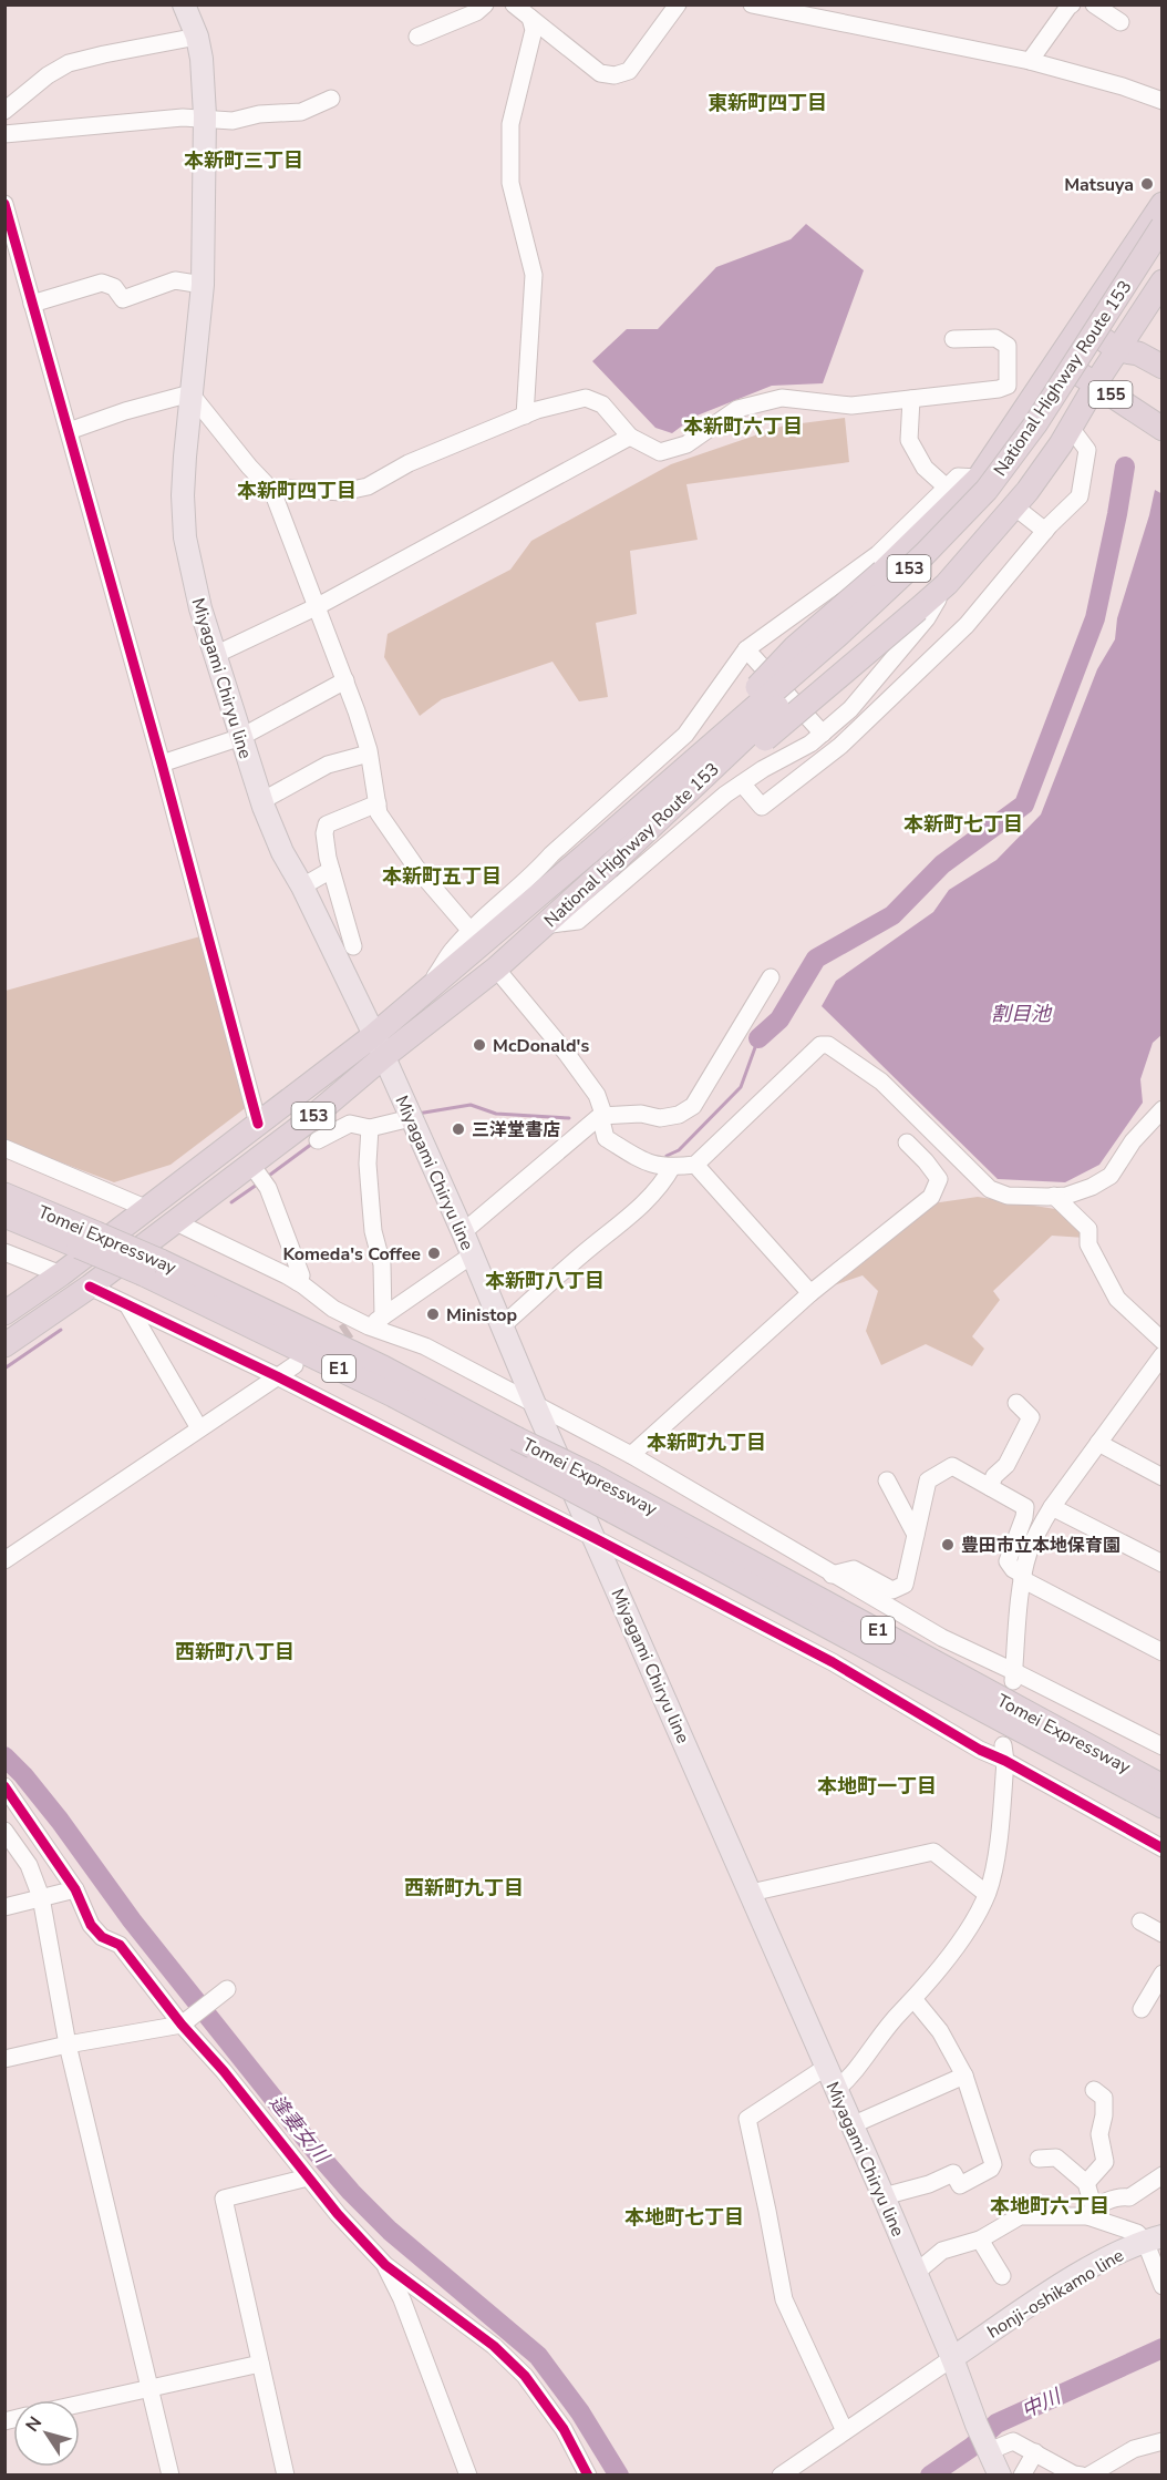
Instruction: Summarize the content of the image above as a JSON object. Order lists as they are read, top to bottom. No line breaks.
{"streets":{"highway":["National Highway Route 153","155","153","Tomei Expressway","E1"],"main road":["Miyagami Chiryu line","honji-oshikamo line"]},"crossings":[["National Highway Route 153","153"],["National Highway Route 153","Miyagami Chiryu line"],["155","153"],["Miyagami Chiryu line","honji-oshikamo line"]],"districts":["東新町四丁目","本新町三丁目","本新町六丁目","本新町四丁目","本新町七丁目","本新町五丁目","本新町八丁目","本新町九丁目","西新町八丁目","本地町一丁目","西新町九丁目","本地町六丁目","本地町七丁目"],"water":["割目池","逢妻女川","中川"],"places":["Matsuya","McDonald's","三洋堂書店","Komeda's Coffee","Ministop","豊田市立本地保育園"],"north":"top left"}
